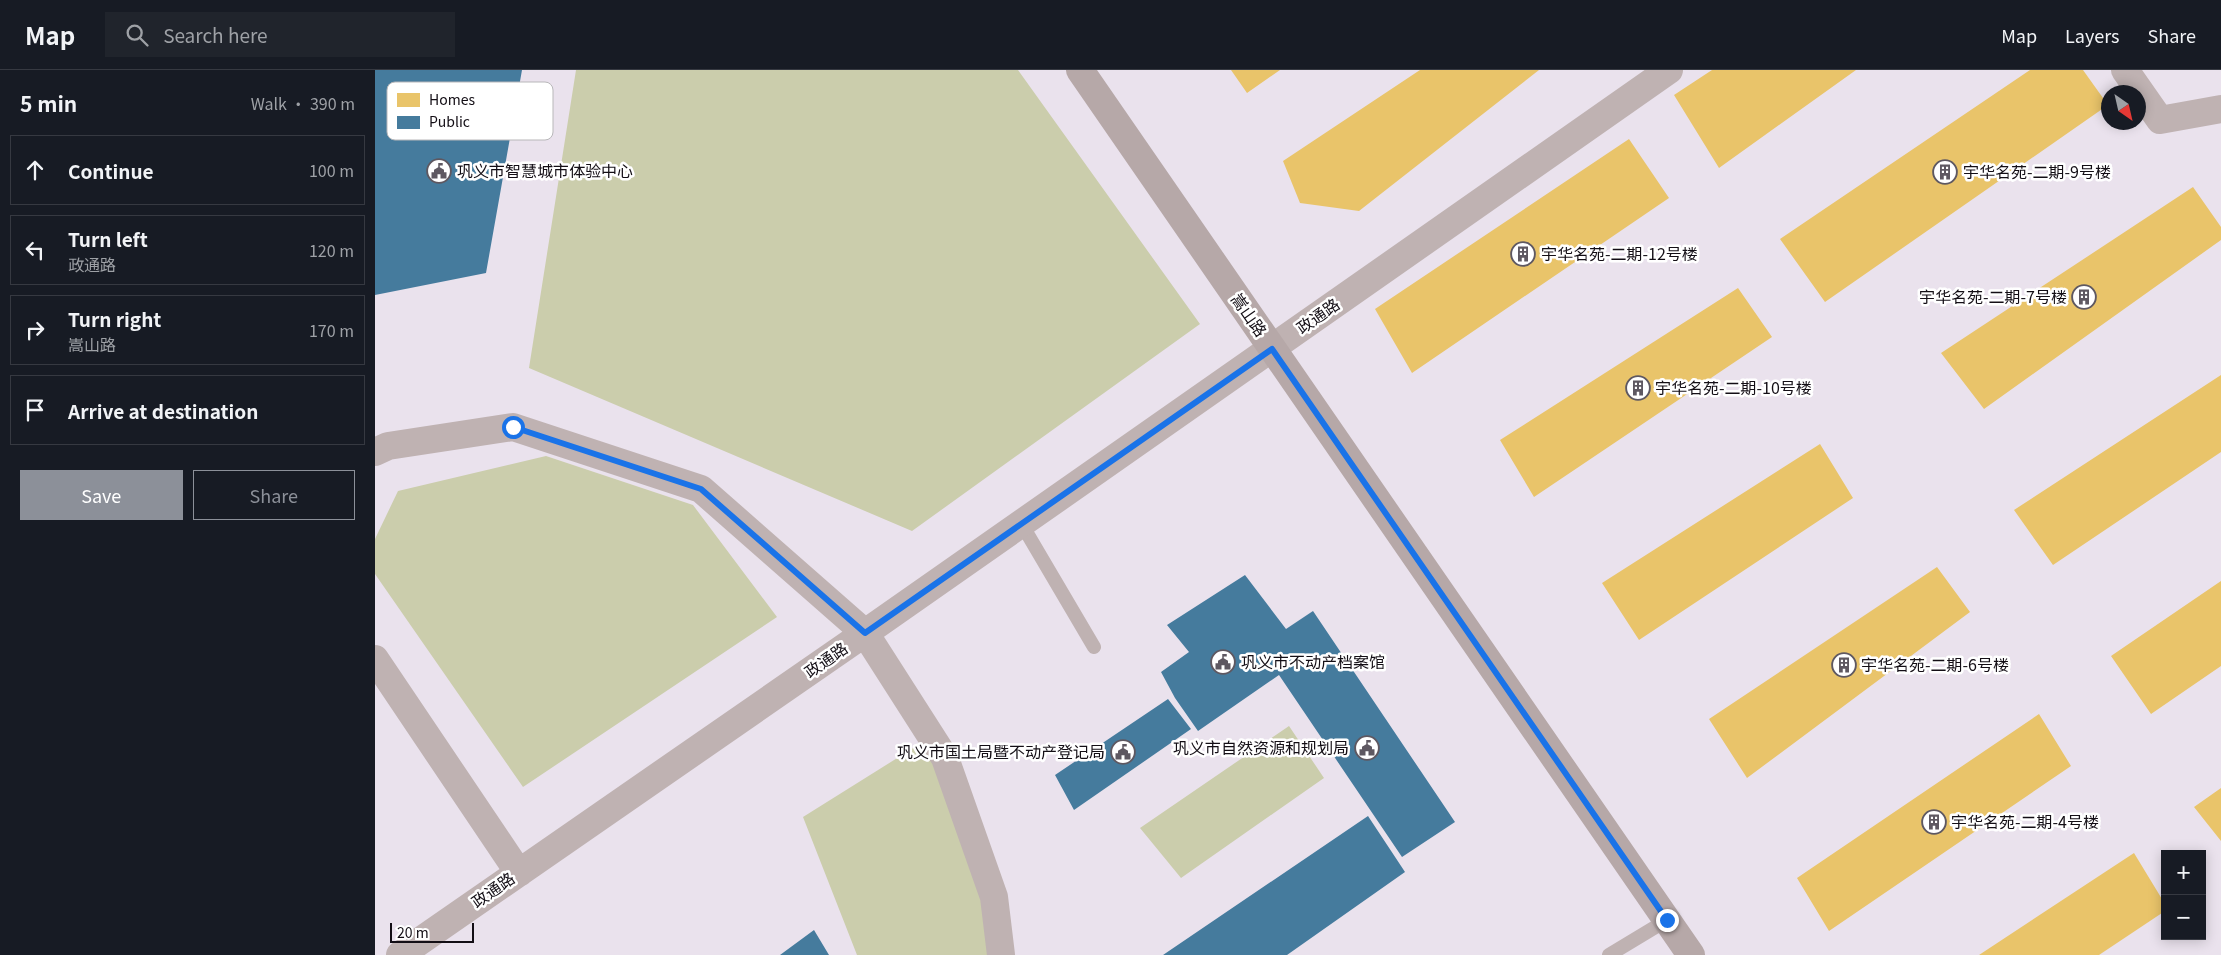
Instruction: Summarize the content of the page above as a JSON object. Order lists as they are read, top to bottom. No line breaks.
{"streets":{"street":["嵩山路","政通路"]},"crossings":[["嵩山路","政通路"]],"places":{"public building":["巩义市智慧城市体验中心","巩义市不动产档案馆","巩义市自然资源和规划局","巩义市国土局暨不动产登记局"],"building":["宇华名苑-二期-9号楼","宇华名苑-二期-12号楼","宇华名苑-二期-7号楼","宇华名苑-二期-10号楼","宇华名苑-二期-6号楼","宇华名苑-二期-4号楼"]},"legend":["Homes","Public"],"scale_bar":"20 m","north":"bottom right","page":{"header":"Map","search":"Search here","nav":["Map","Layers","Share"],"heading":["5 min","Walk · 390 m"],"list":[["Continue","100 m"],["Turn left","政通路","120 m"],["Turn right","嵩山路","170 m"],"Arrive at destination"],"buttons":["Save","Share"],"map_buttons":["+","−"],"scale":"20 m"}}
